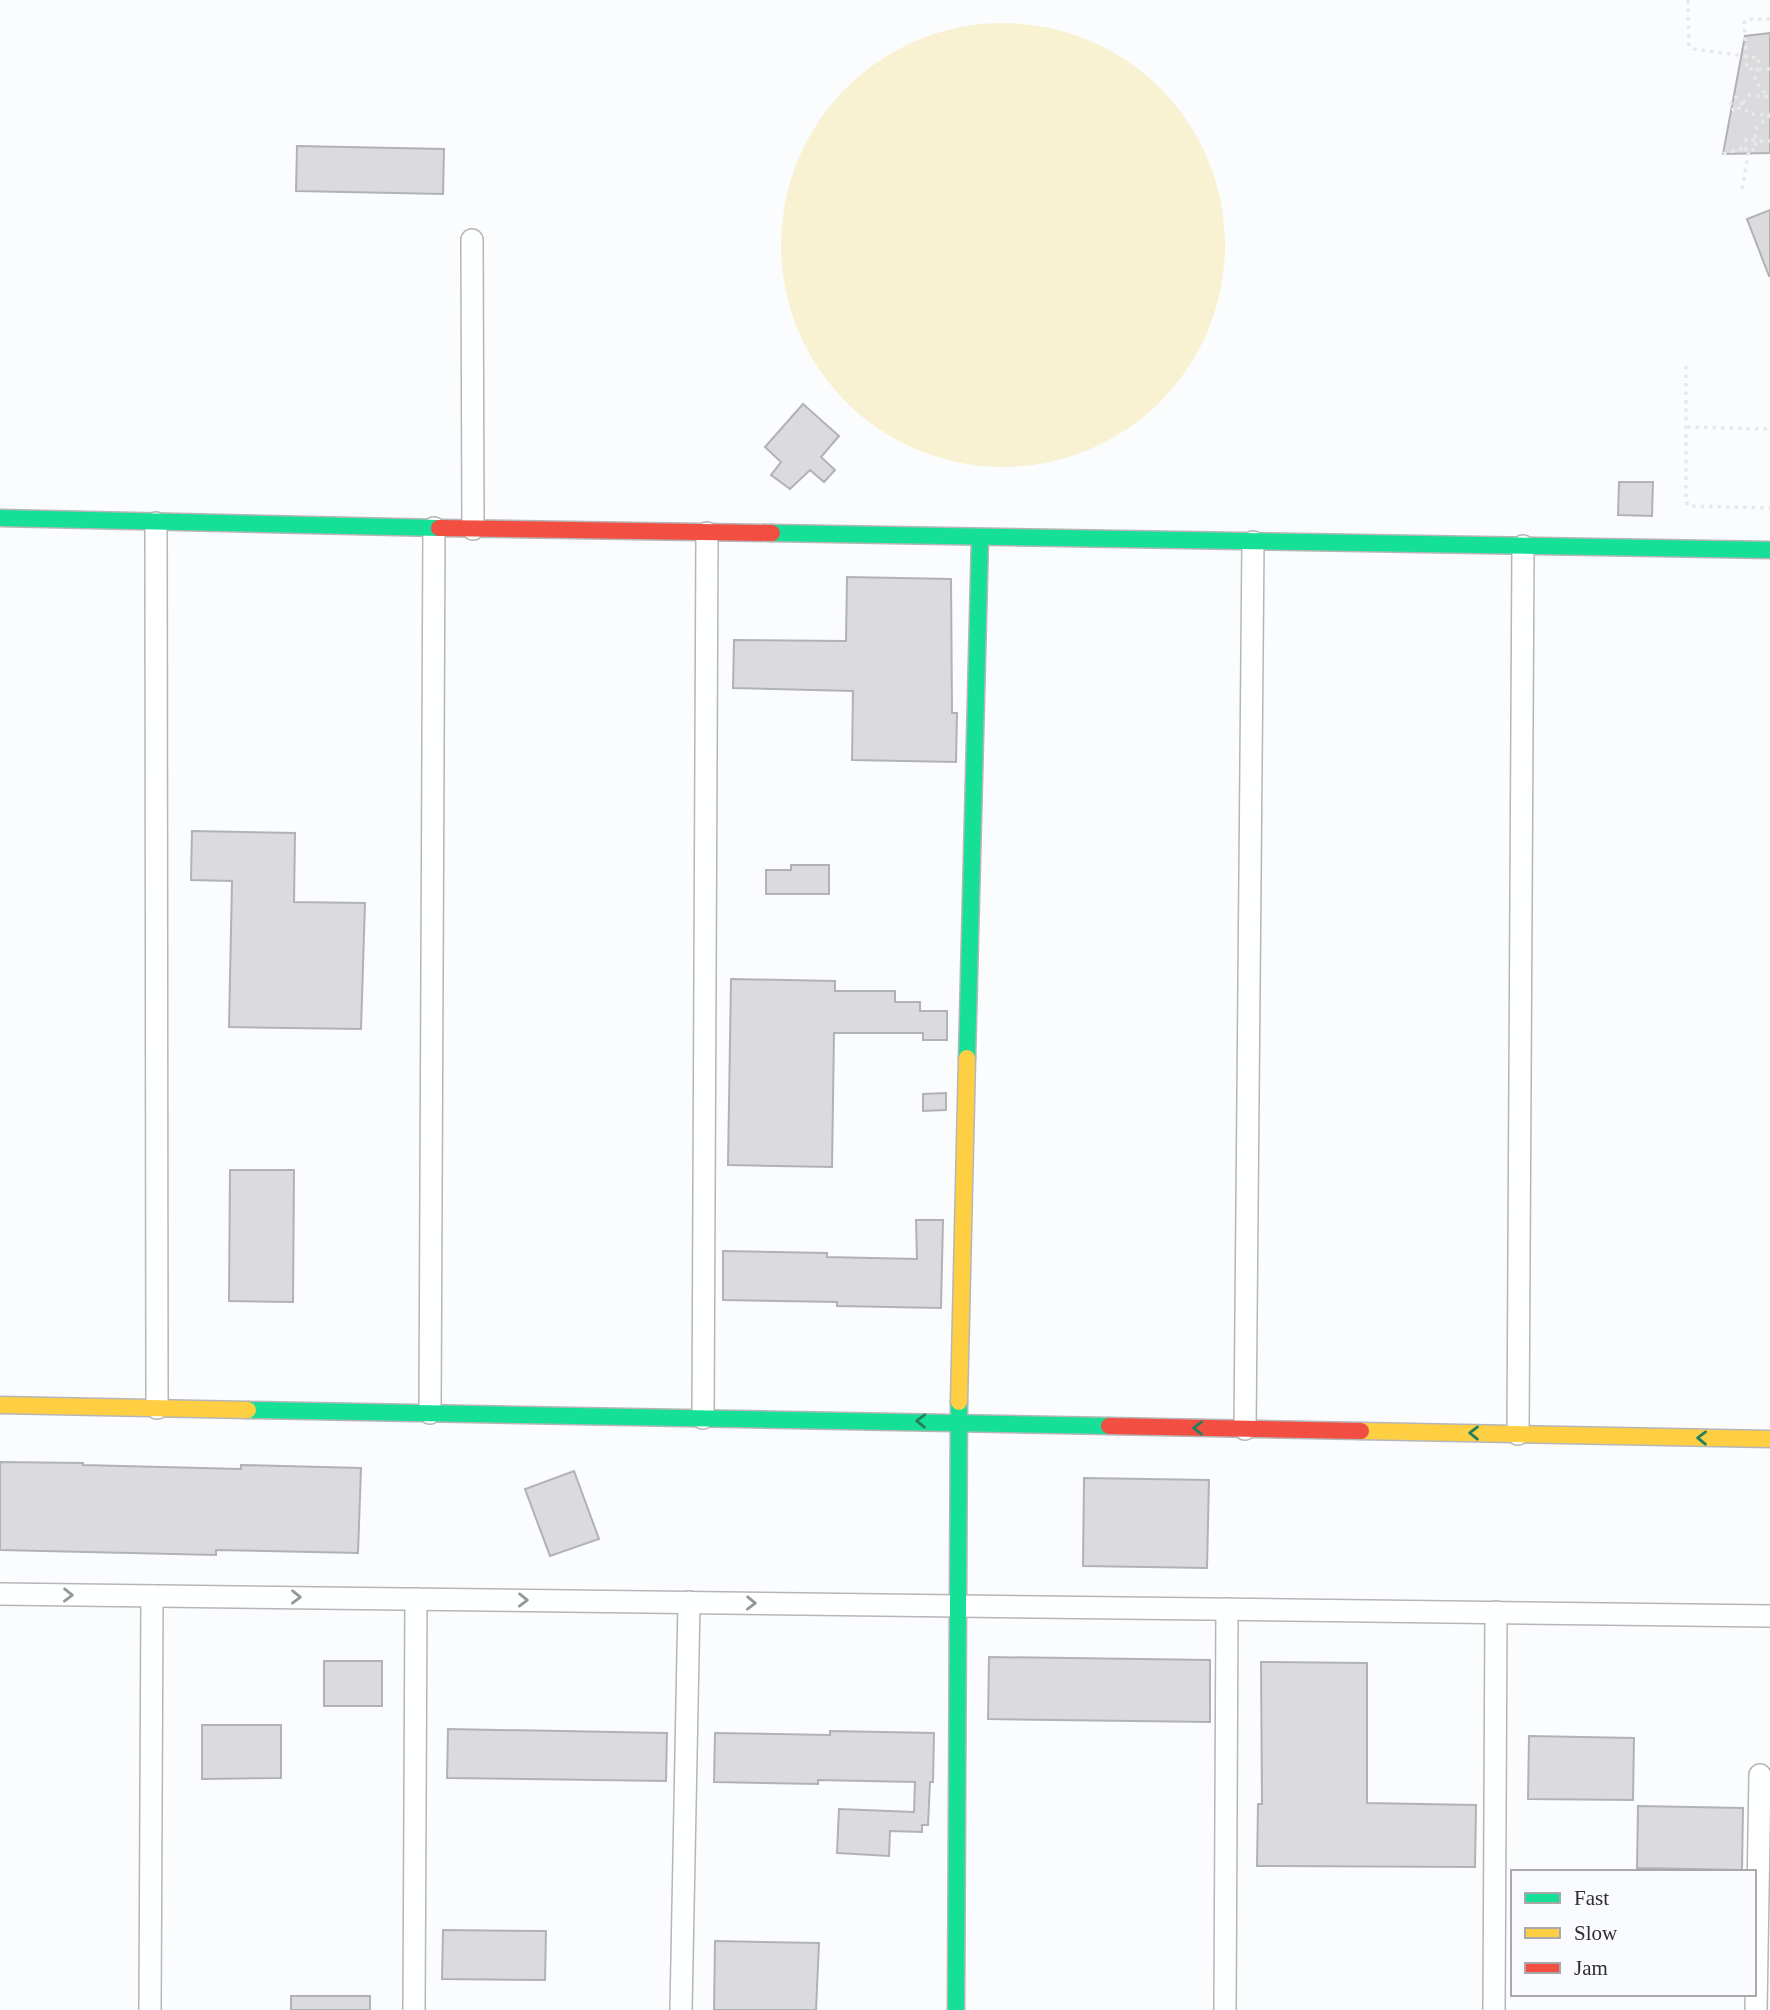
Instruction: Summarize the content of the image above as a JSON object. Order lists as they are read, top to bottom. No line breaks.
{"legend":["Fast","Slow","Jam"]}
